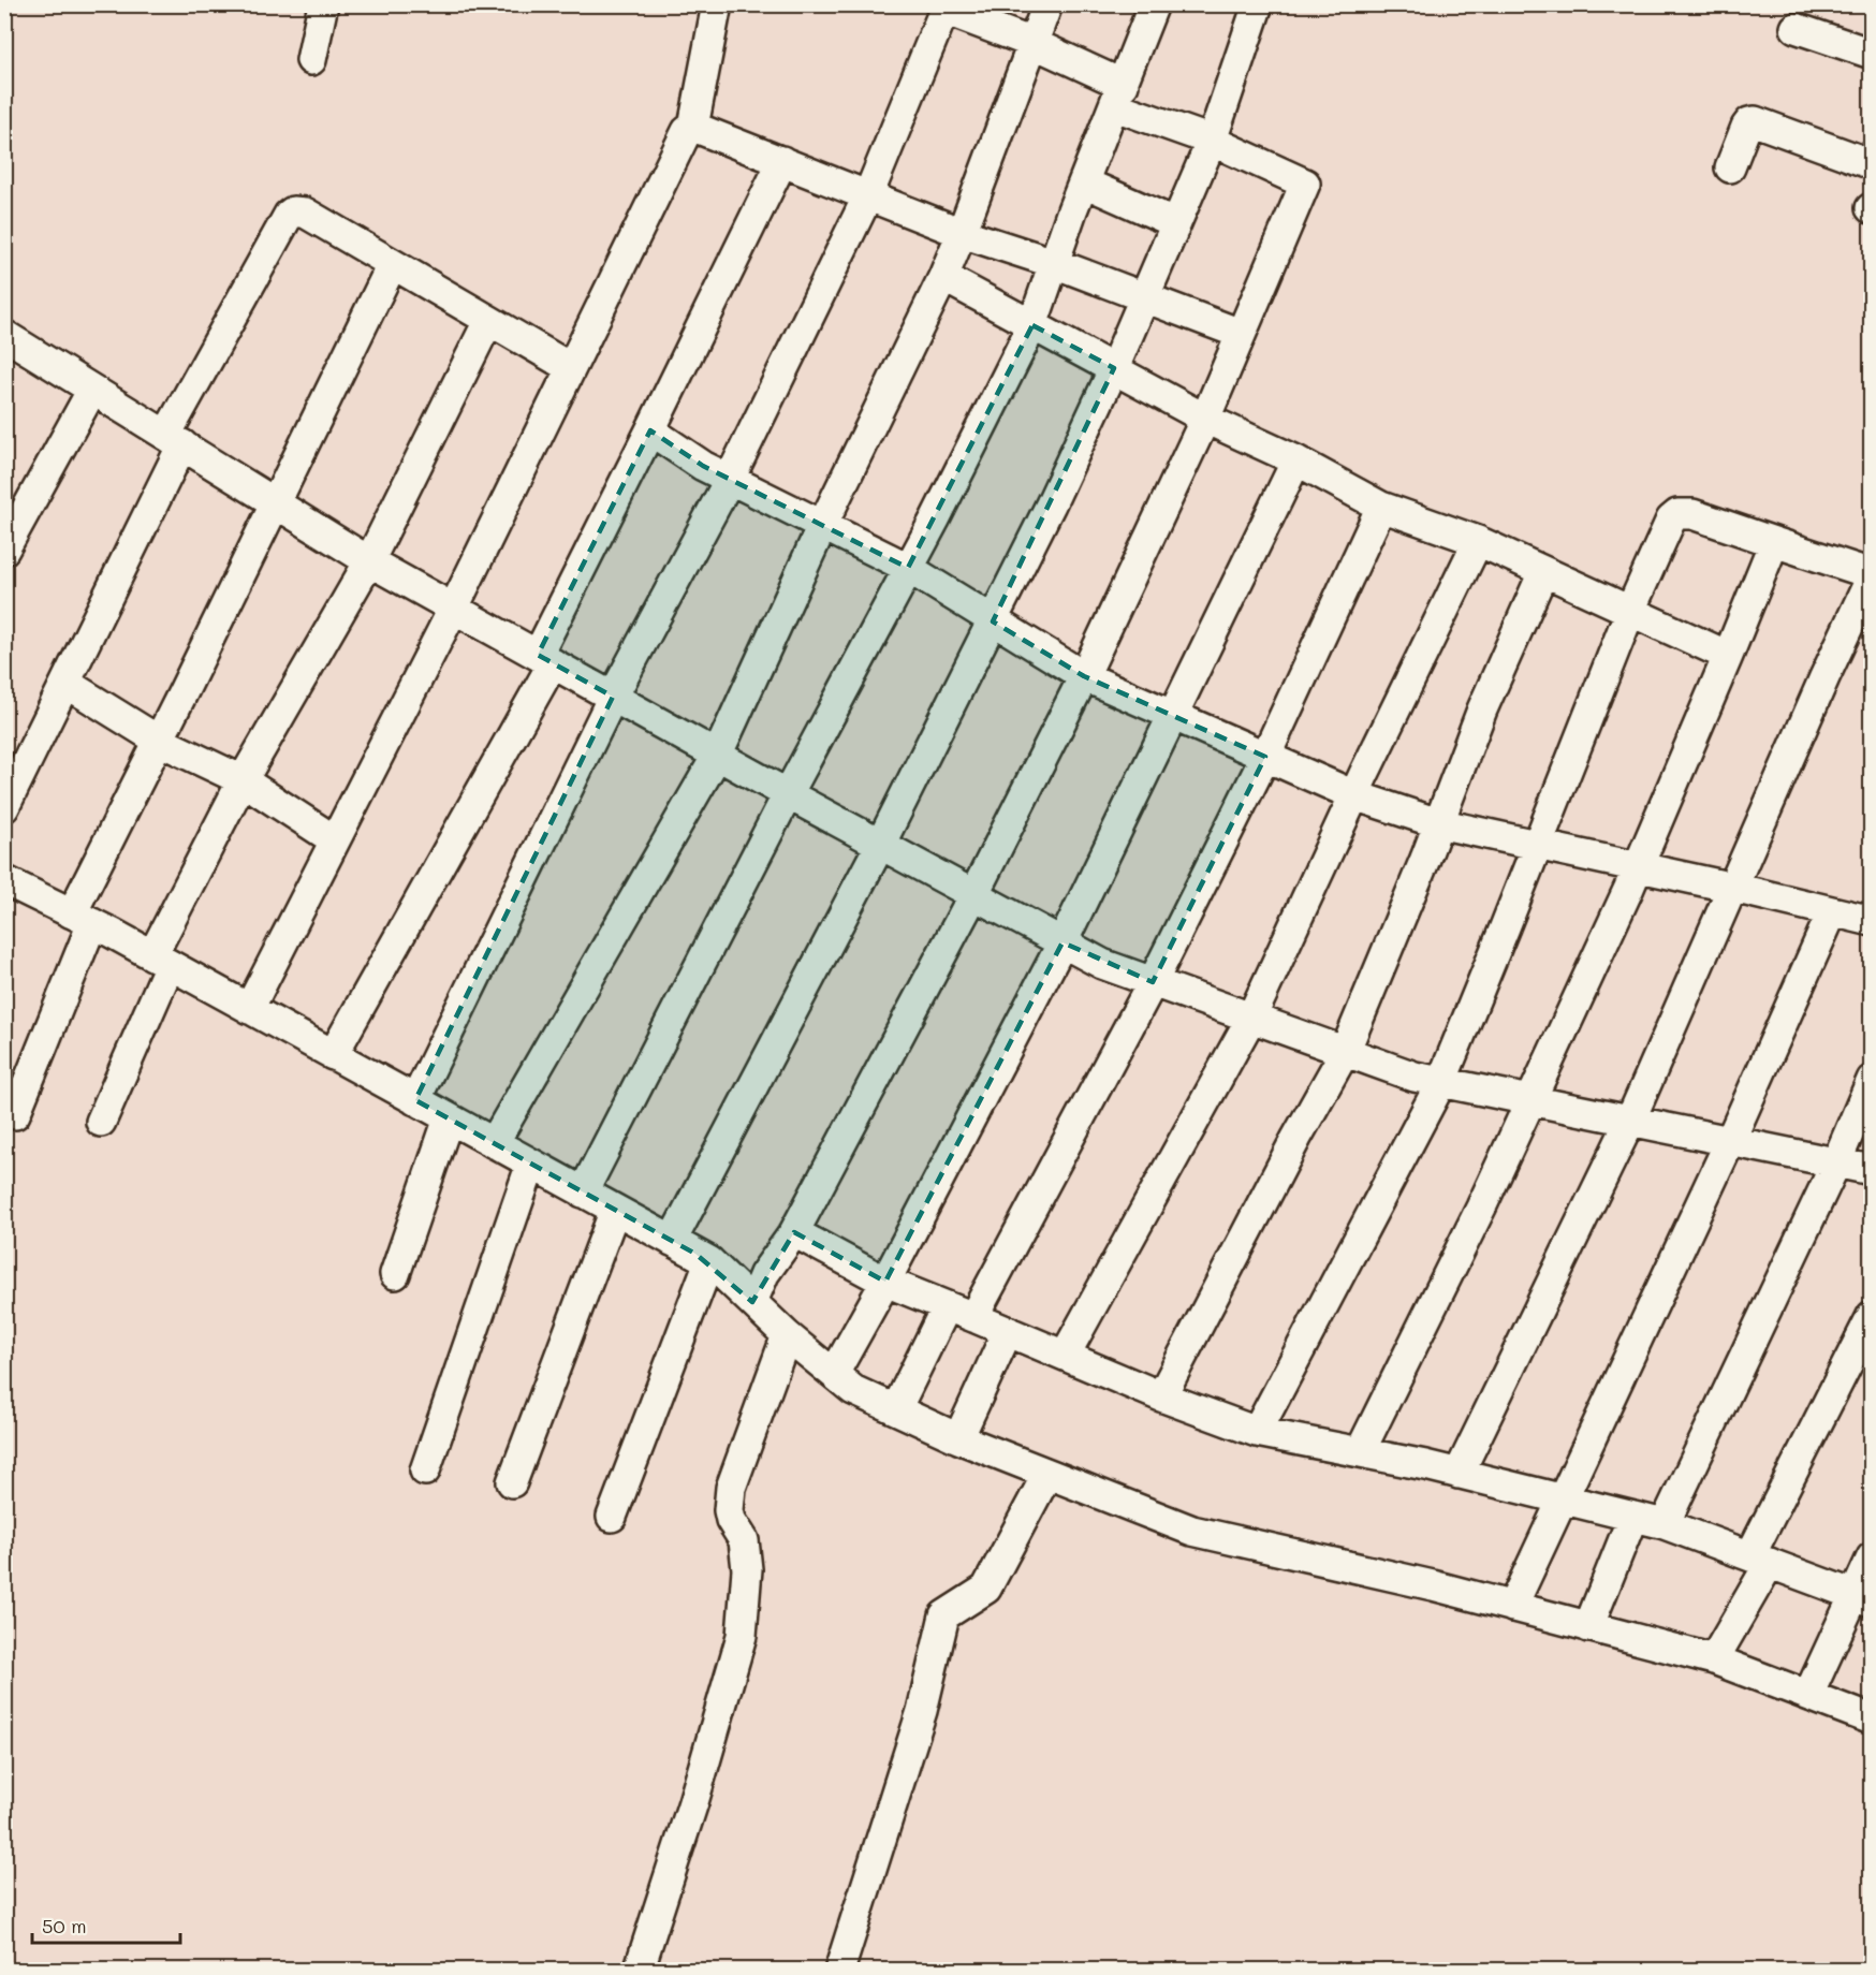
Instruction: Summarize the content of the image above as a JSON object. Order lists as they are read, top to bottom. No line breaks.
{"scale_bar":"50 m"}
